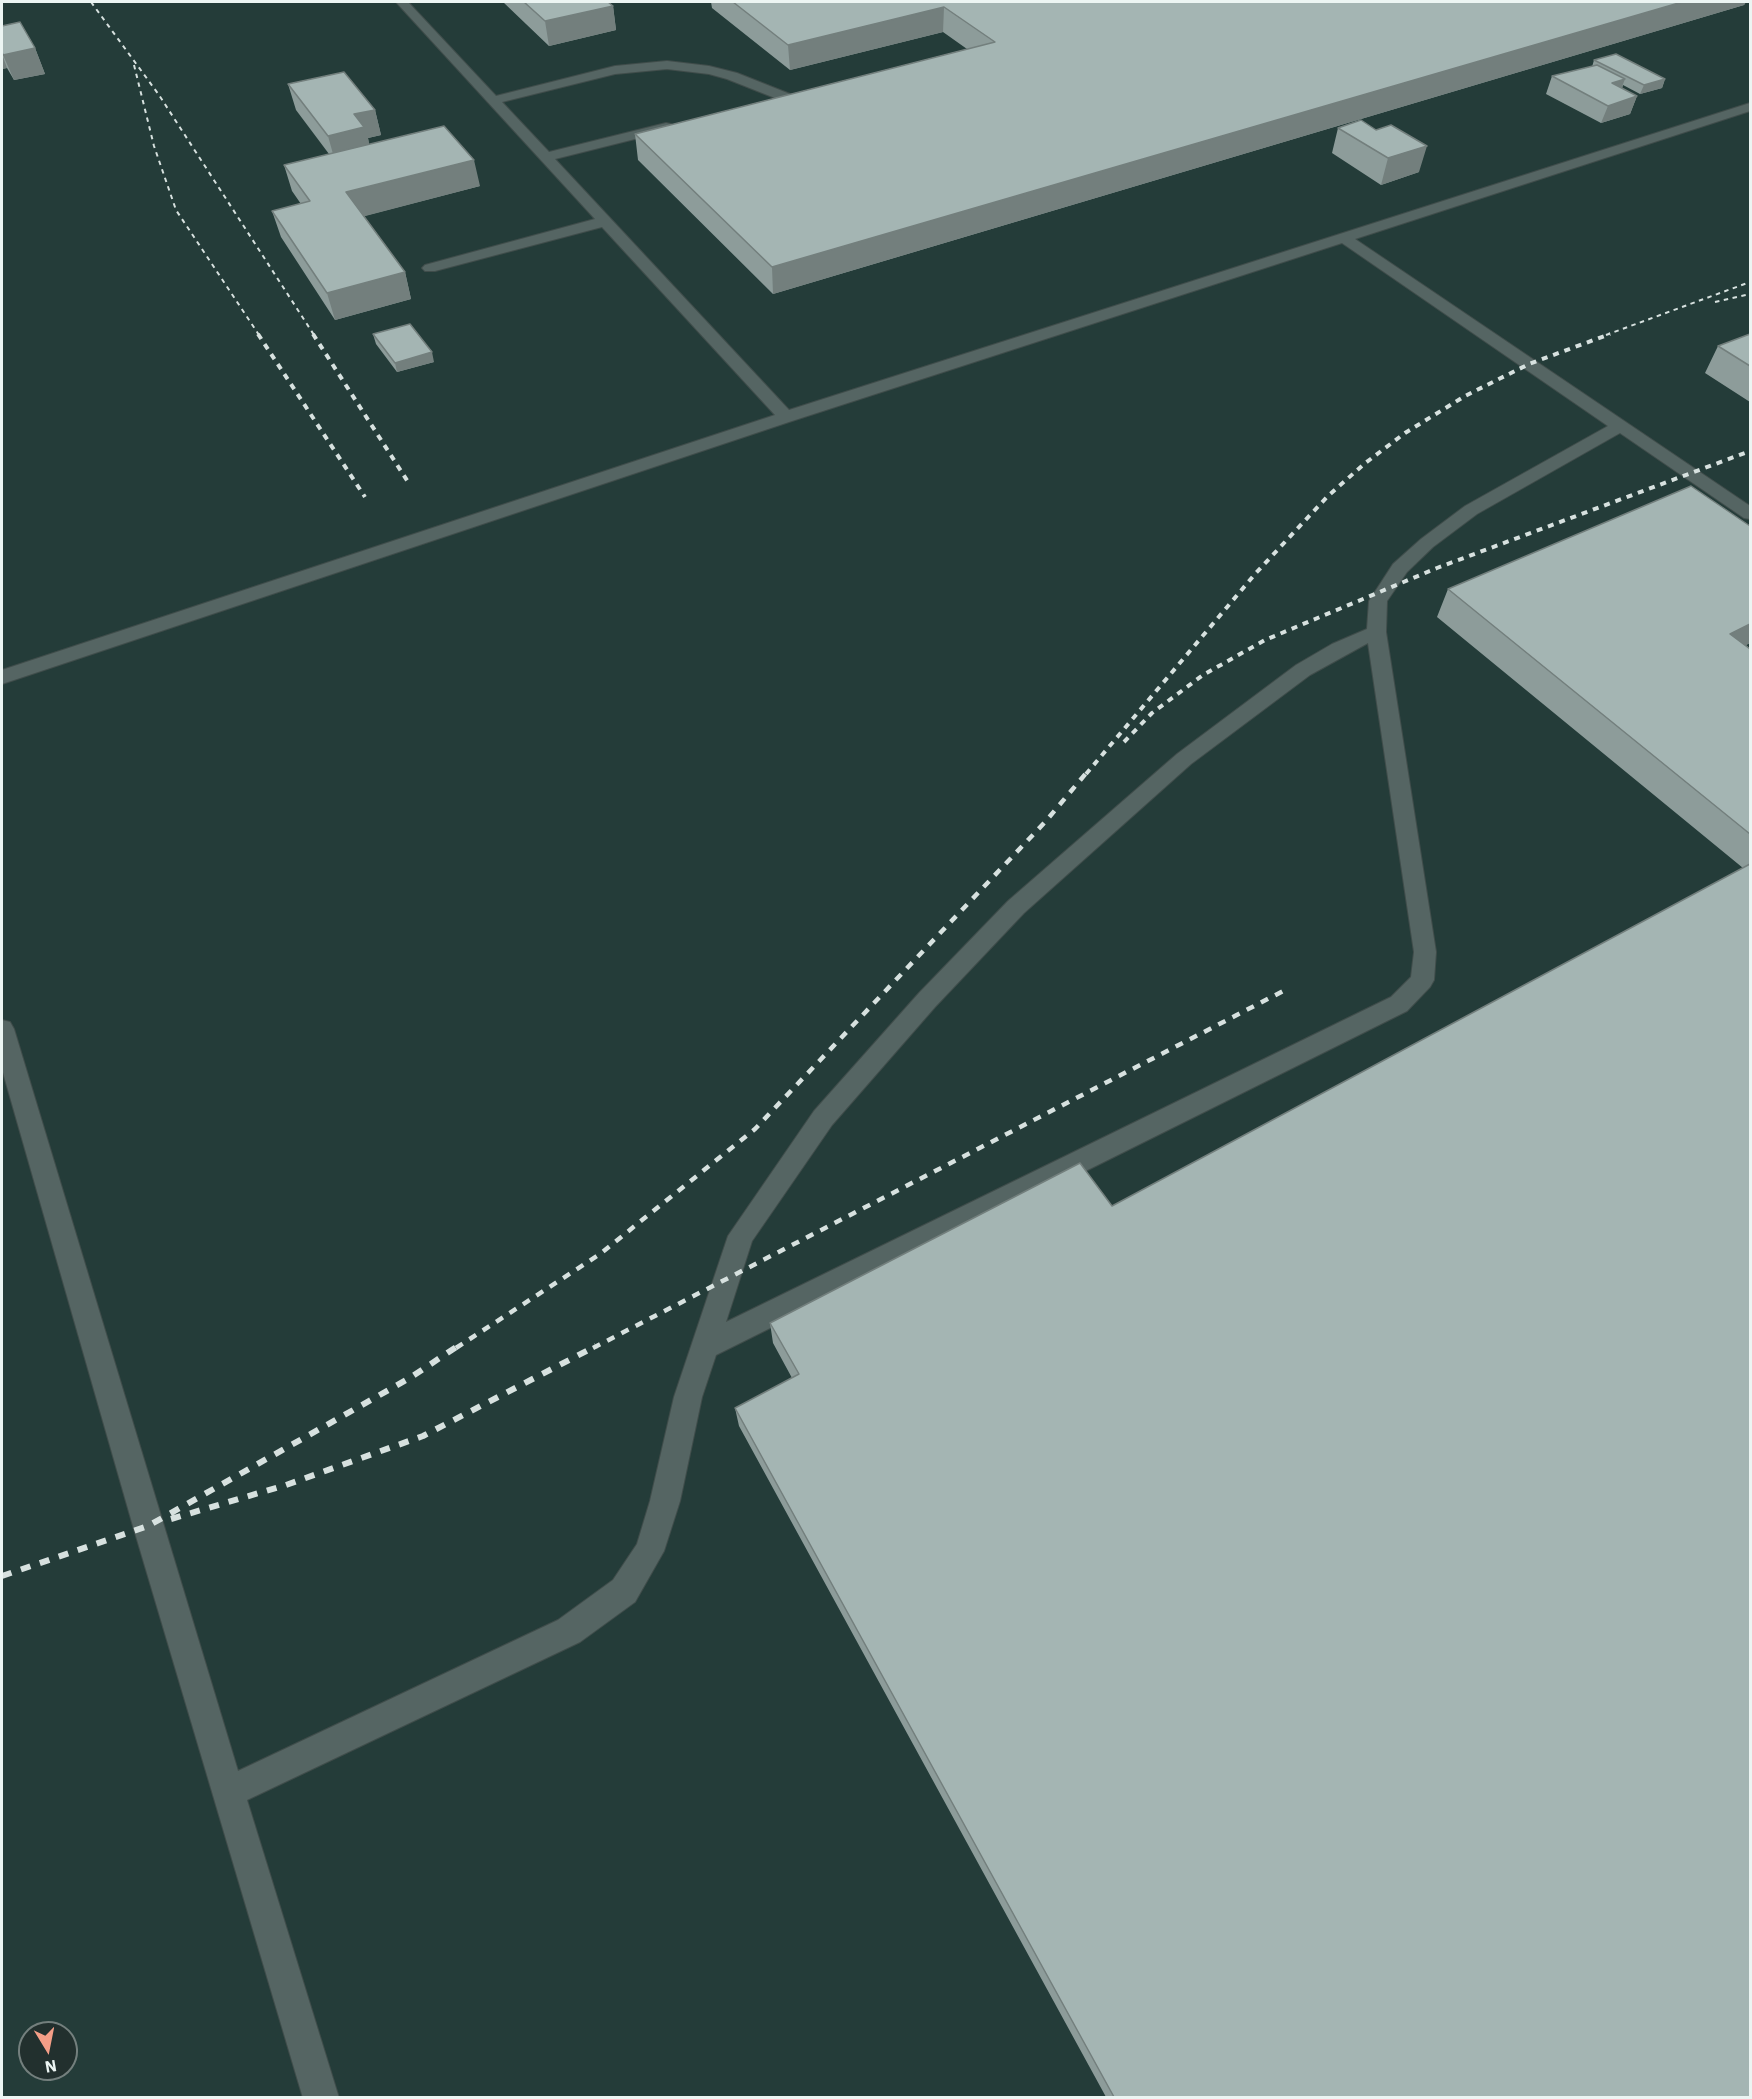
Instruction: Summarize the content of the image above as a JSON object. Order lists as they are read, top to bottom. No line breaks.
{"north":"bottom"}
